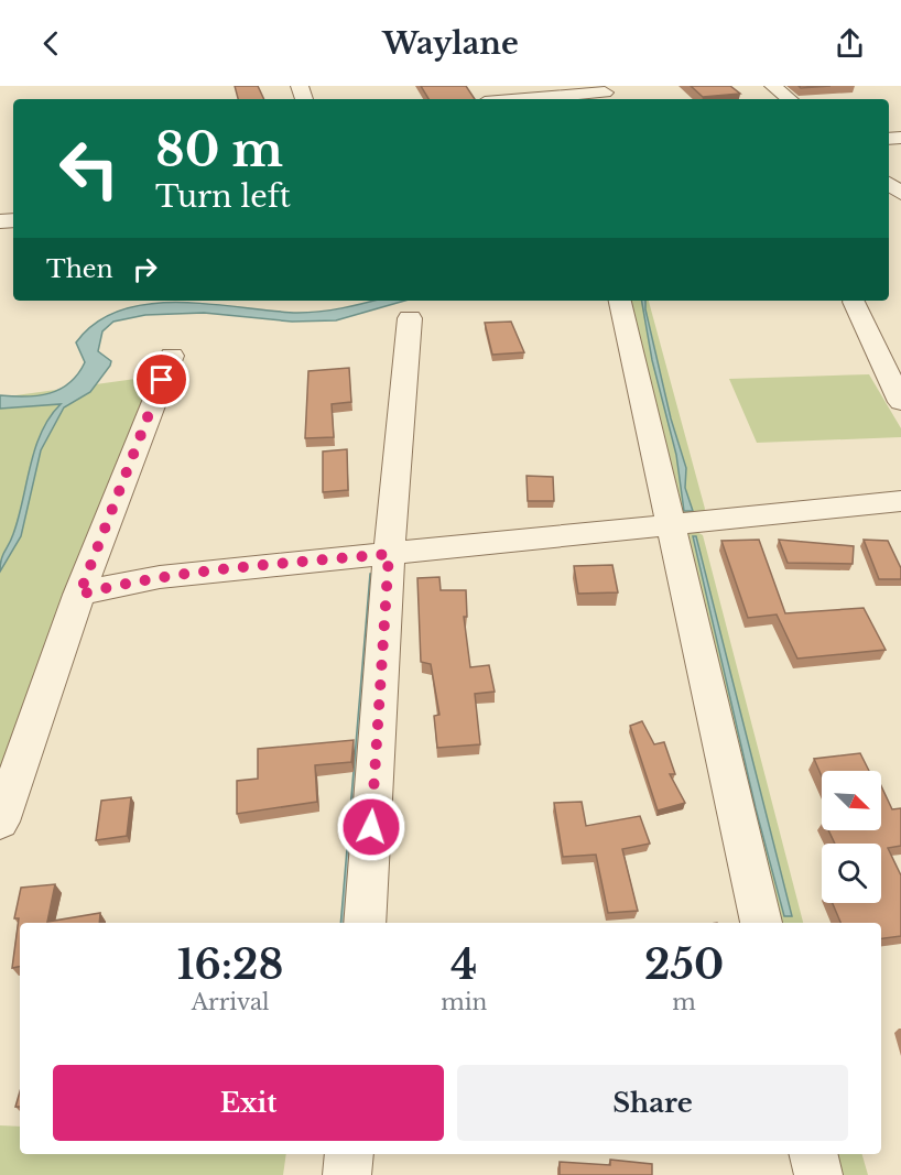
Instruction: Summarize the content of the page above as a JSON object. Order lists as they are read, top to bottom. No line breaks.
{"north":"bottom right","page":{"header":"Waylane","turn":["80 m","Turn left"],"then":"Then","eta":["16:28","Arrival","4","min","250","m"],"buttons":["Exit","Share"]}}
